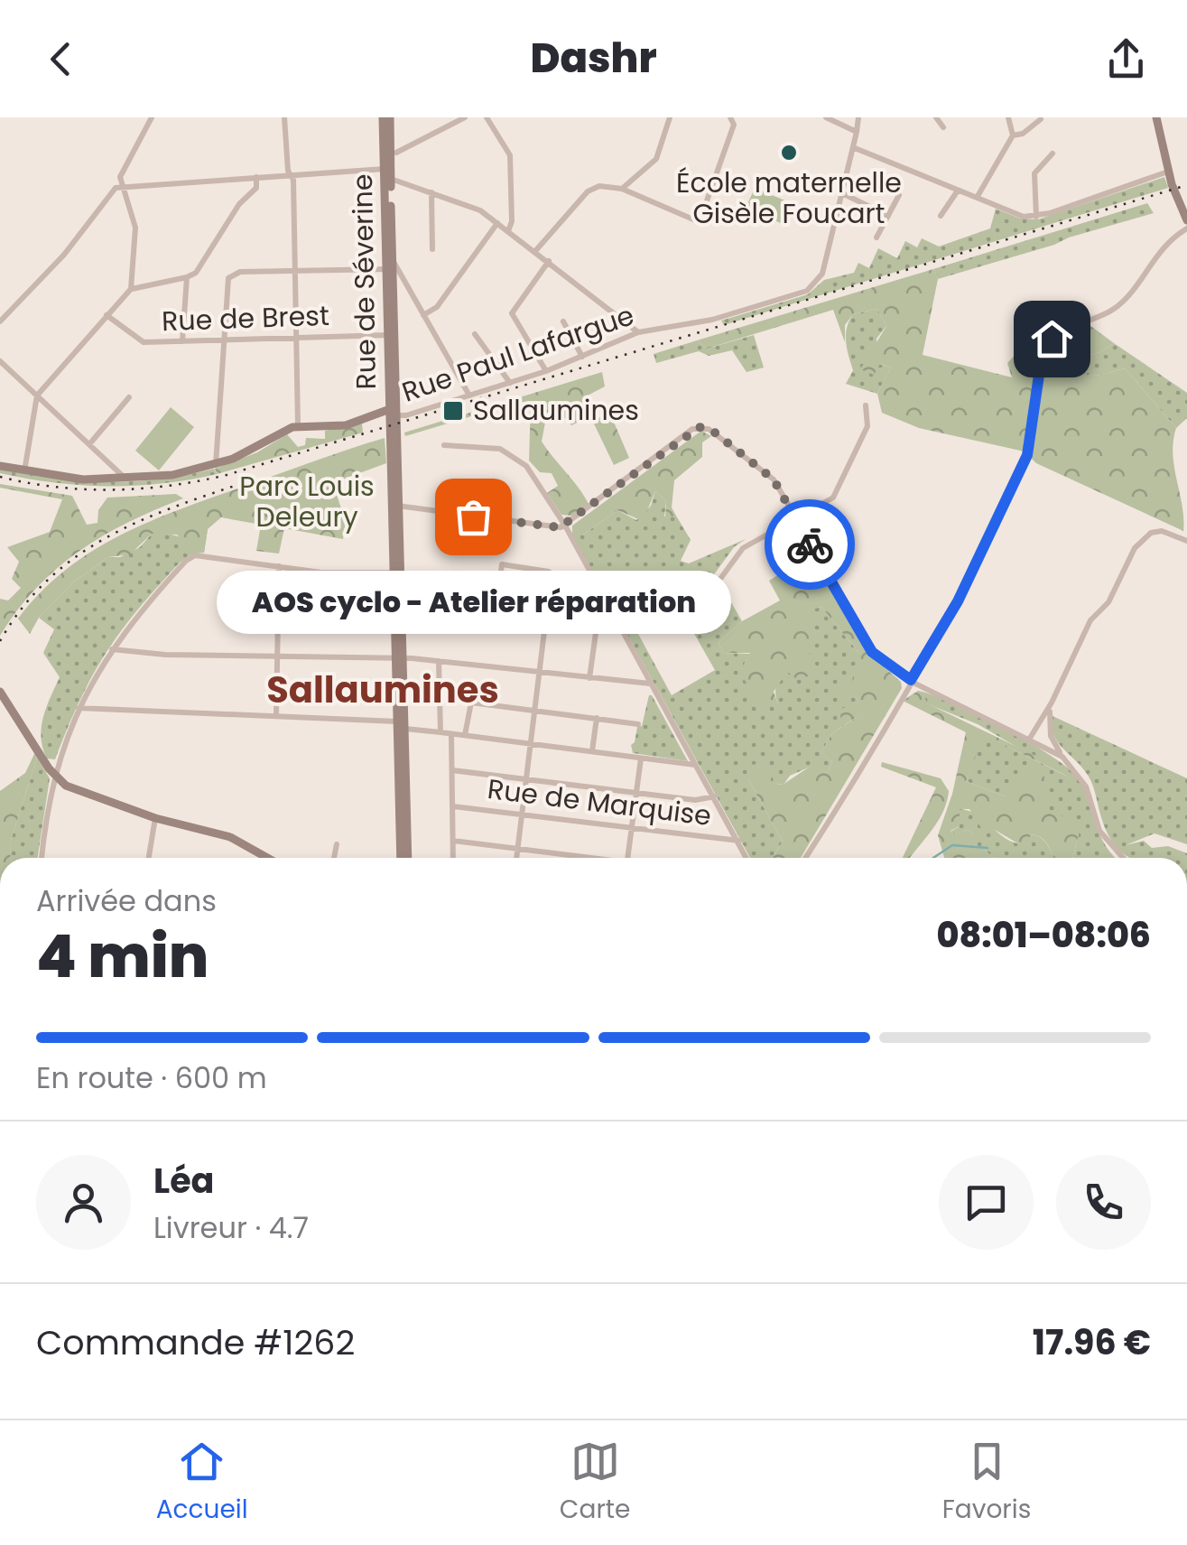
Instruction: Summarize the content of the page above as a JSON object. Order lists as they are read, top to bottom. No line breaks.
{"streets":{"main road":["Rue de Séverine"],"street":["Rue de Brest","Rue Paul Lafargue","Rue de Marquise"]},"crossings":[["Rue de Séverine","Rue de Brest"],["Rue de Séverine","Rue Paul Lafargue"]],"districts":["Sallaumines"],"parks":["Parc Louis Deleury"],"places":{"other":["École maternelle Gisèle Foucart","AOS cyclo - Atelier réparation"],"transit":["Sallaumines"]},"page":{"header":"Dashr","bubble":"AOS cyclo - Atelier réparation","heading":["4 min","Arrivée dans","08:01–08:06"],"panel":["Léa","Livreur · 4.7","Commande #1262","17.96 €"],"bar":"En route · 600 m","tabs":["Accueil","Carte","Favoris"]}}
